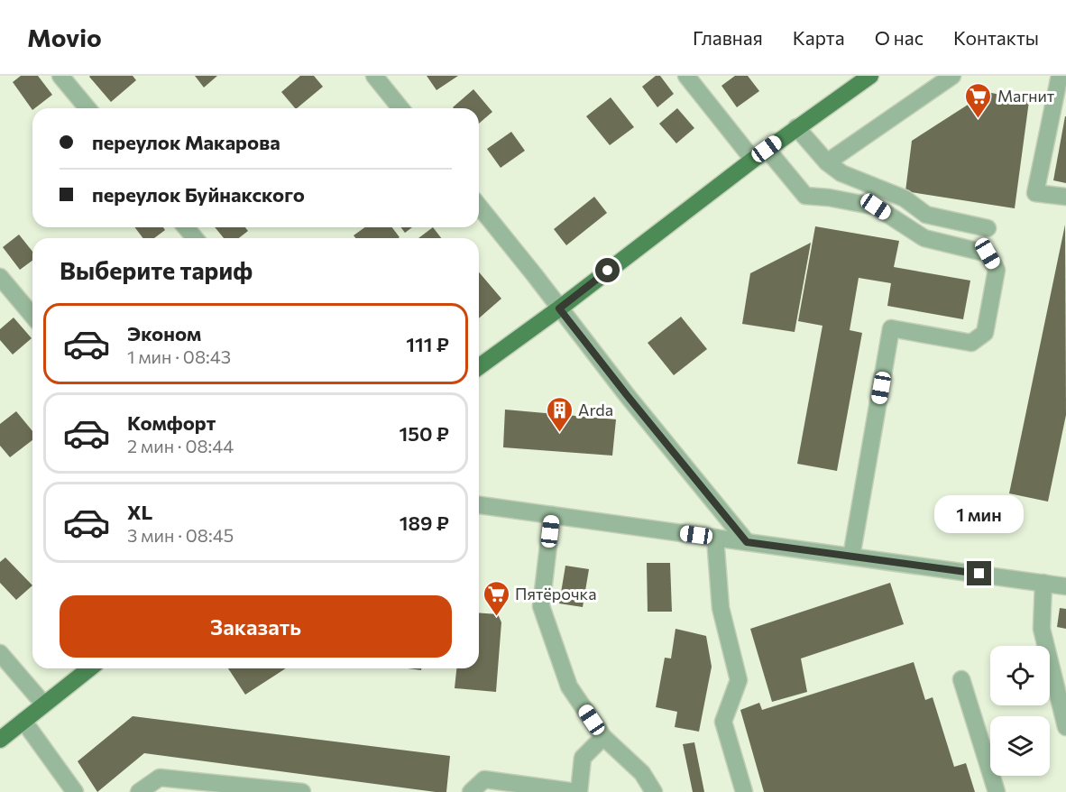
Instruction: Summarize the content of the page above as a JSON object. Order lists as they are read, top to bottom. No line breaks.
{"places":{"supermarket":["Магнит","Пятёрочка"],"building":["Arda"]},"page":{"header":"Movio","nav":["Главная","Карта","О нас","Контакты"],"banner":["переулок Макарова","переулок Буйнакского"],"heading":"Выберите тариф","list":[{"name":"Эконом","note":"1 мин · 08:43","value":"111 ₽"},{"name":"Комфорт","note":"2 мин · 08:44","value":"150 ₽"},{"name":"XL","note":"3 мин · 08:45","value":"189 ₽"}],"bubble":"1 мин","buttons":"Заказать"}}
